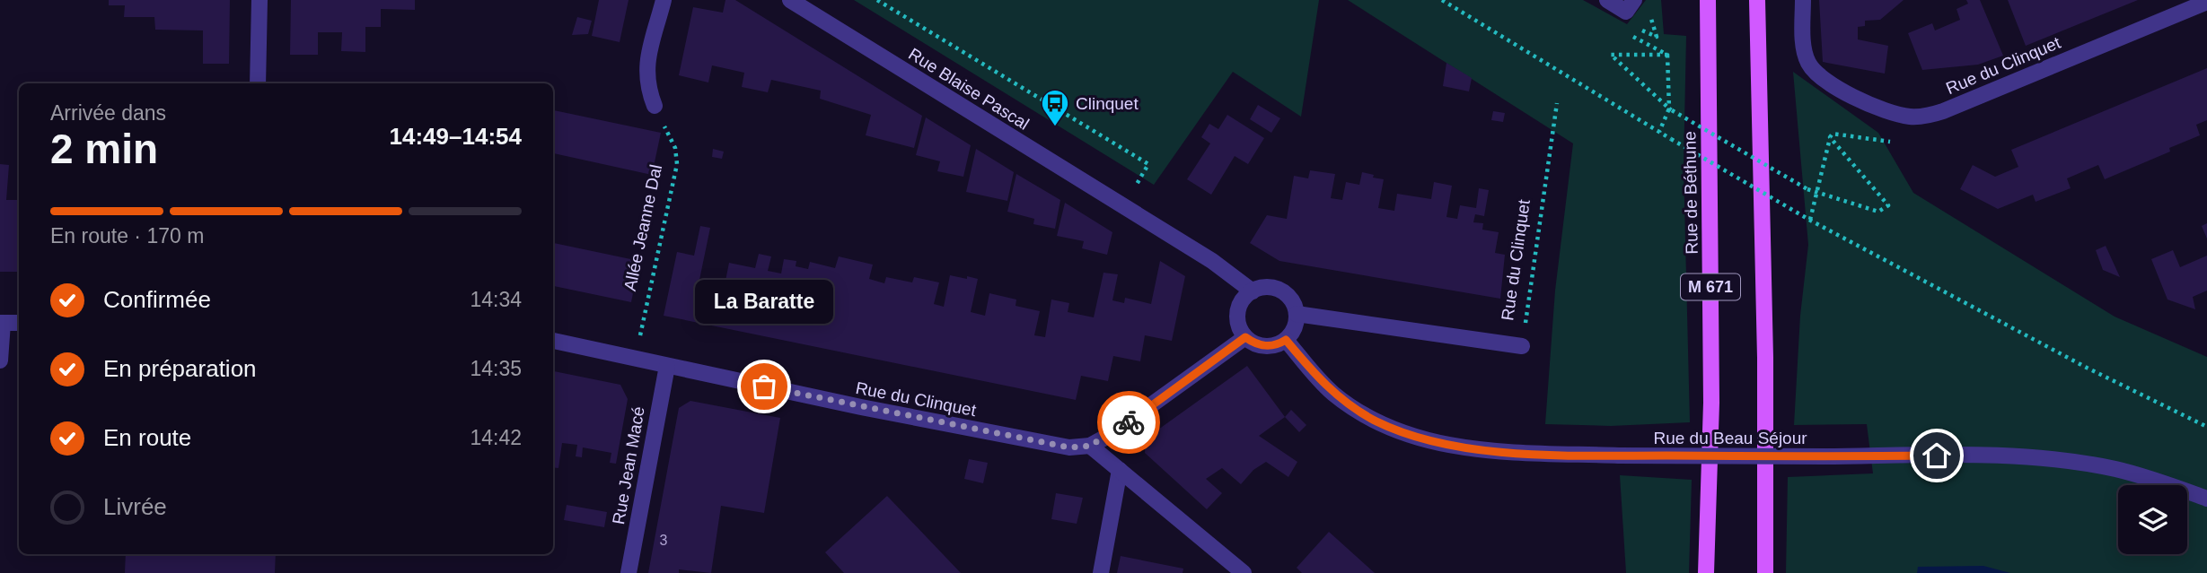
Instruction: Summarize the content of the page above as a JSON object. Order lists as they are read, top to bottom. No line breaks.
{"streets":{"main road":["Rue de Béthune","M 671"],"street":["Rue du Clinquet","Rue Blaise Pascal","Rue du Beau Séjour","Rue Jean Macé"],"path":["Allée Jeanne Dal"]},"crossings":[["Rue du Clinquet","Rue Blaise Pascal"],["Rue du Clinquet","Allée Jeanne Dal"],["Rue du Clinquet","Rue du Beau Séjour"],["Rue du Clinquet","Rue Jean Macé"],["Rue Blaise Pascal","Rue du Beau Séjour"]],"places":{"bus stop":["Clinquet"],"other":["La Baratte"]},"house_numbers":["3"],"page":{"heading":["2 min","Arrivée dans","14:49–14:54"],"bar":"En route · 170 m","list":[["Confirmée","14:34"],["En préparation","14:35"],["En route","14:42"],"Livrée"],"bubble":"La Baratte"}}
